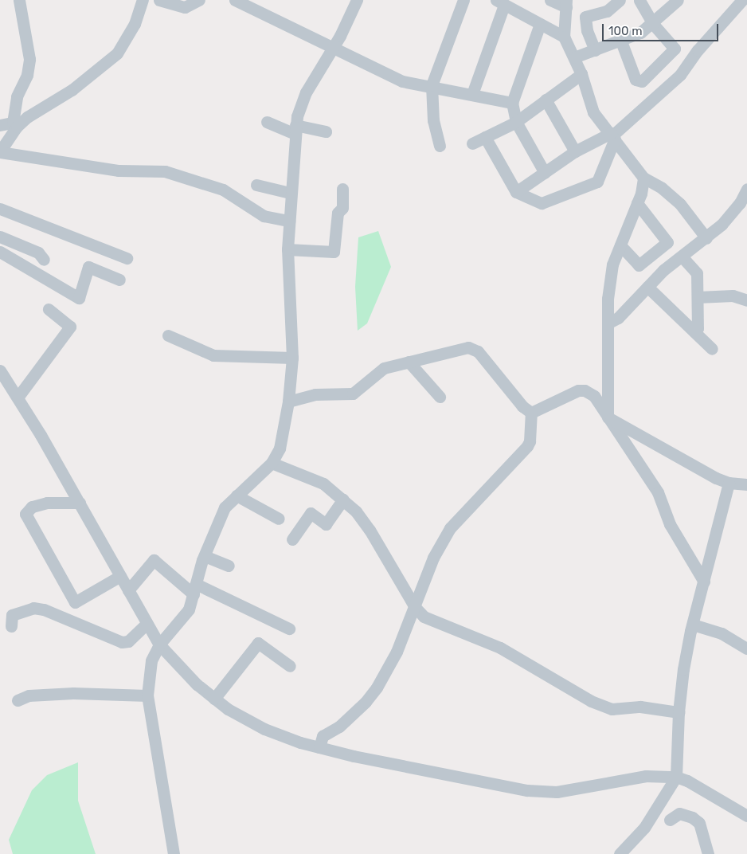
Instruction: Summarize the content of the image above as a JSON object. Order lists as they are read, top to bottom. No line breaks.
{"scale_bar":"100 m"}
